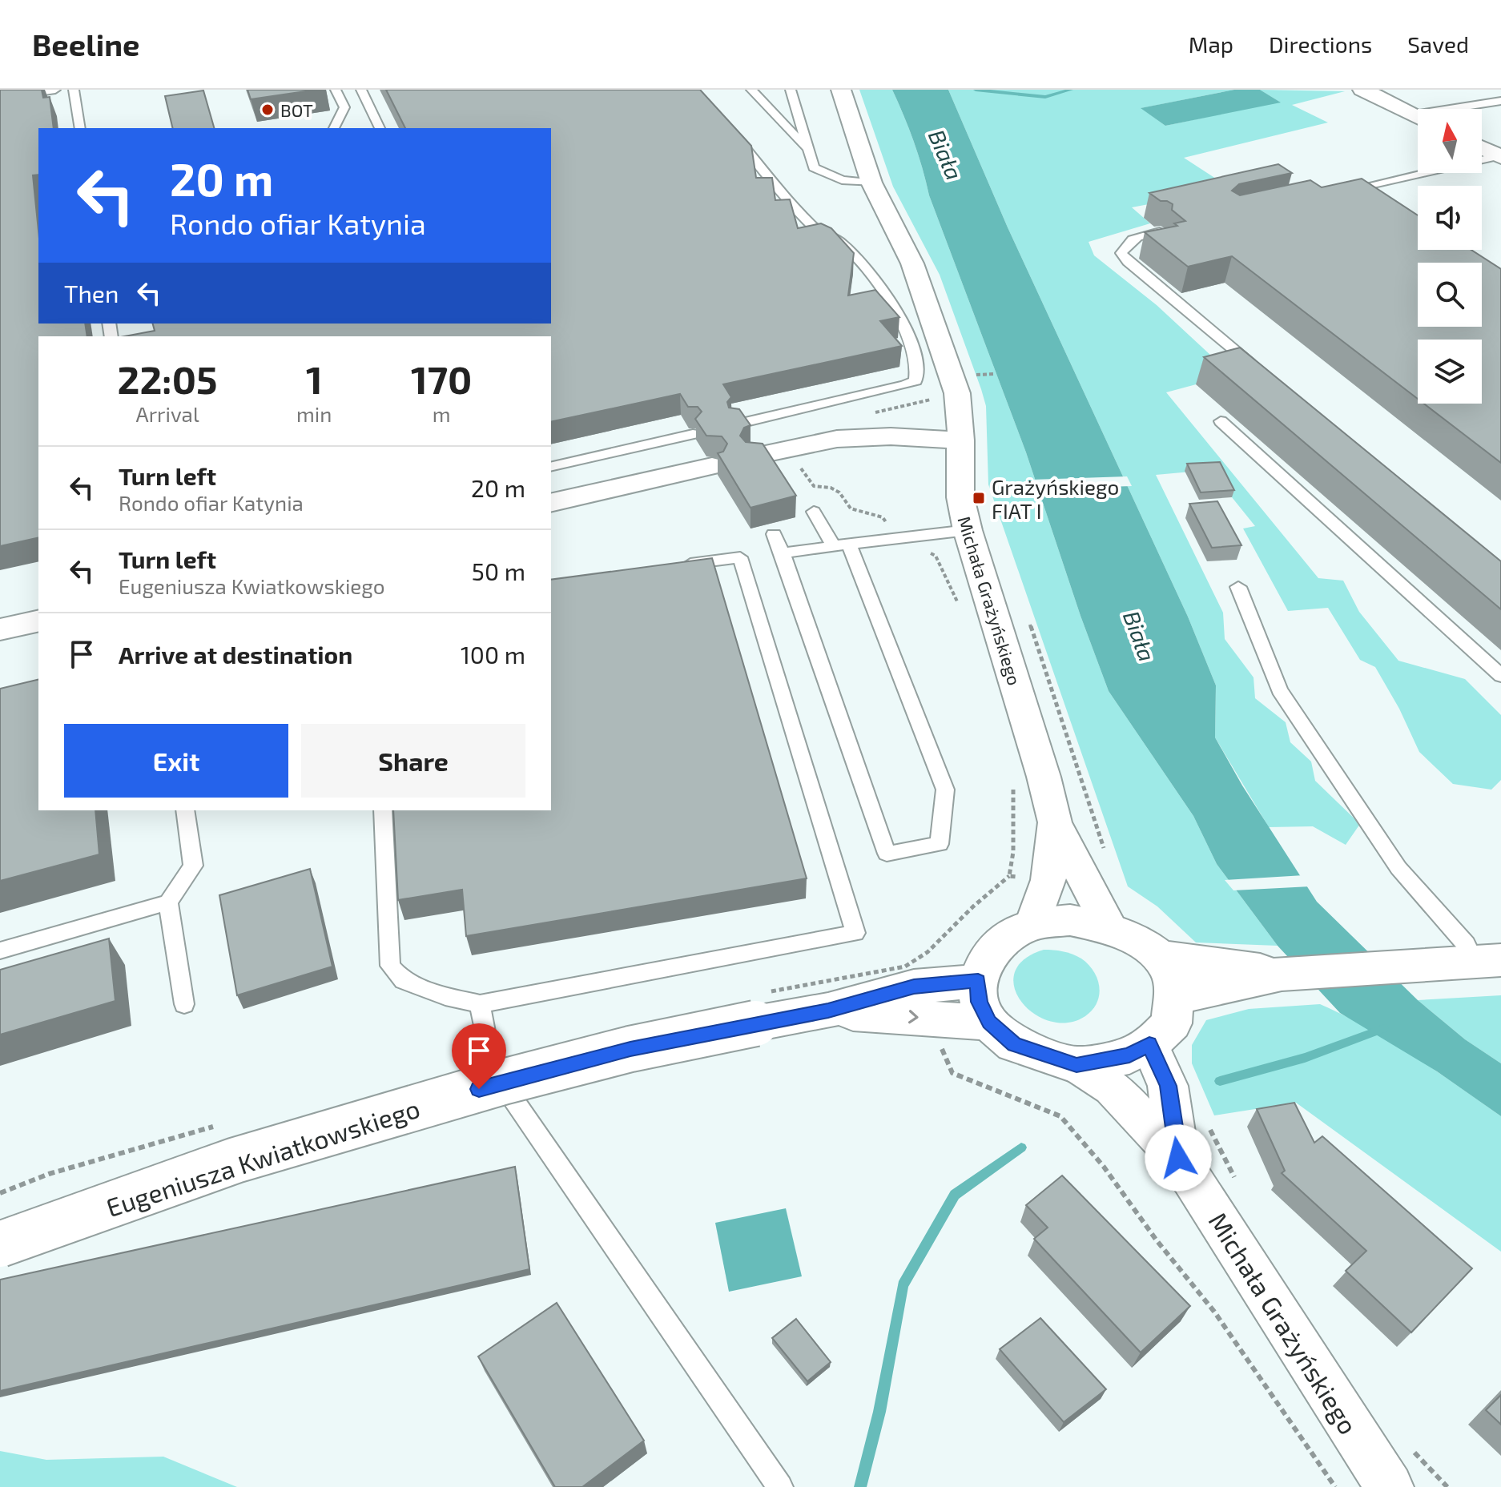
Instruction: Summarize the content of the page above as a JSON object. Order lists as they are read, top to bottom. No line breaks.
{"streets":{"street":["Michała Grażyńskiego","Eugeniusza Kwiatkowskiego"]},"crossings":[["Michała Grażyńskiego","Eugeniusza Kwiatkowskiego"]],"water":["Biała"],"places":{"other":["BOT"],"transit":["Grażyńskiego FIAT I"]},"north":"top","page":{"header":"Beeline","nav":["Map","Directions","Saved"],"turn":["20 m","Rondo ofiar Katynia"],"then":"Then","eta":["22:05","Arrival","1","min","170","m"],"list":[{"name":"Turn left","note":"Rondo ofiar Katynia","value":"20 m"},{"name":"Turn left","note":"Eugeniusza Kwiatkowskiego","value":"50 m"},{"name":"Arrive at destination","value":"100 m"}],"buttons":["Exit","Share"]}}
